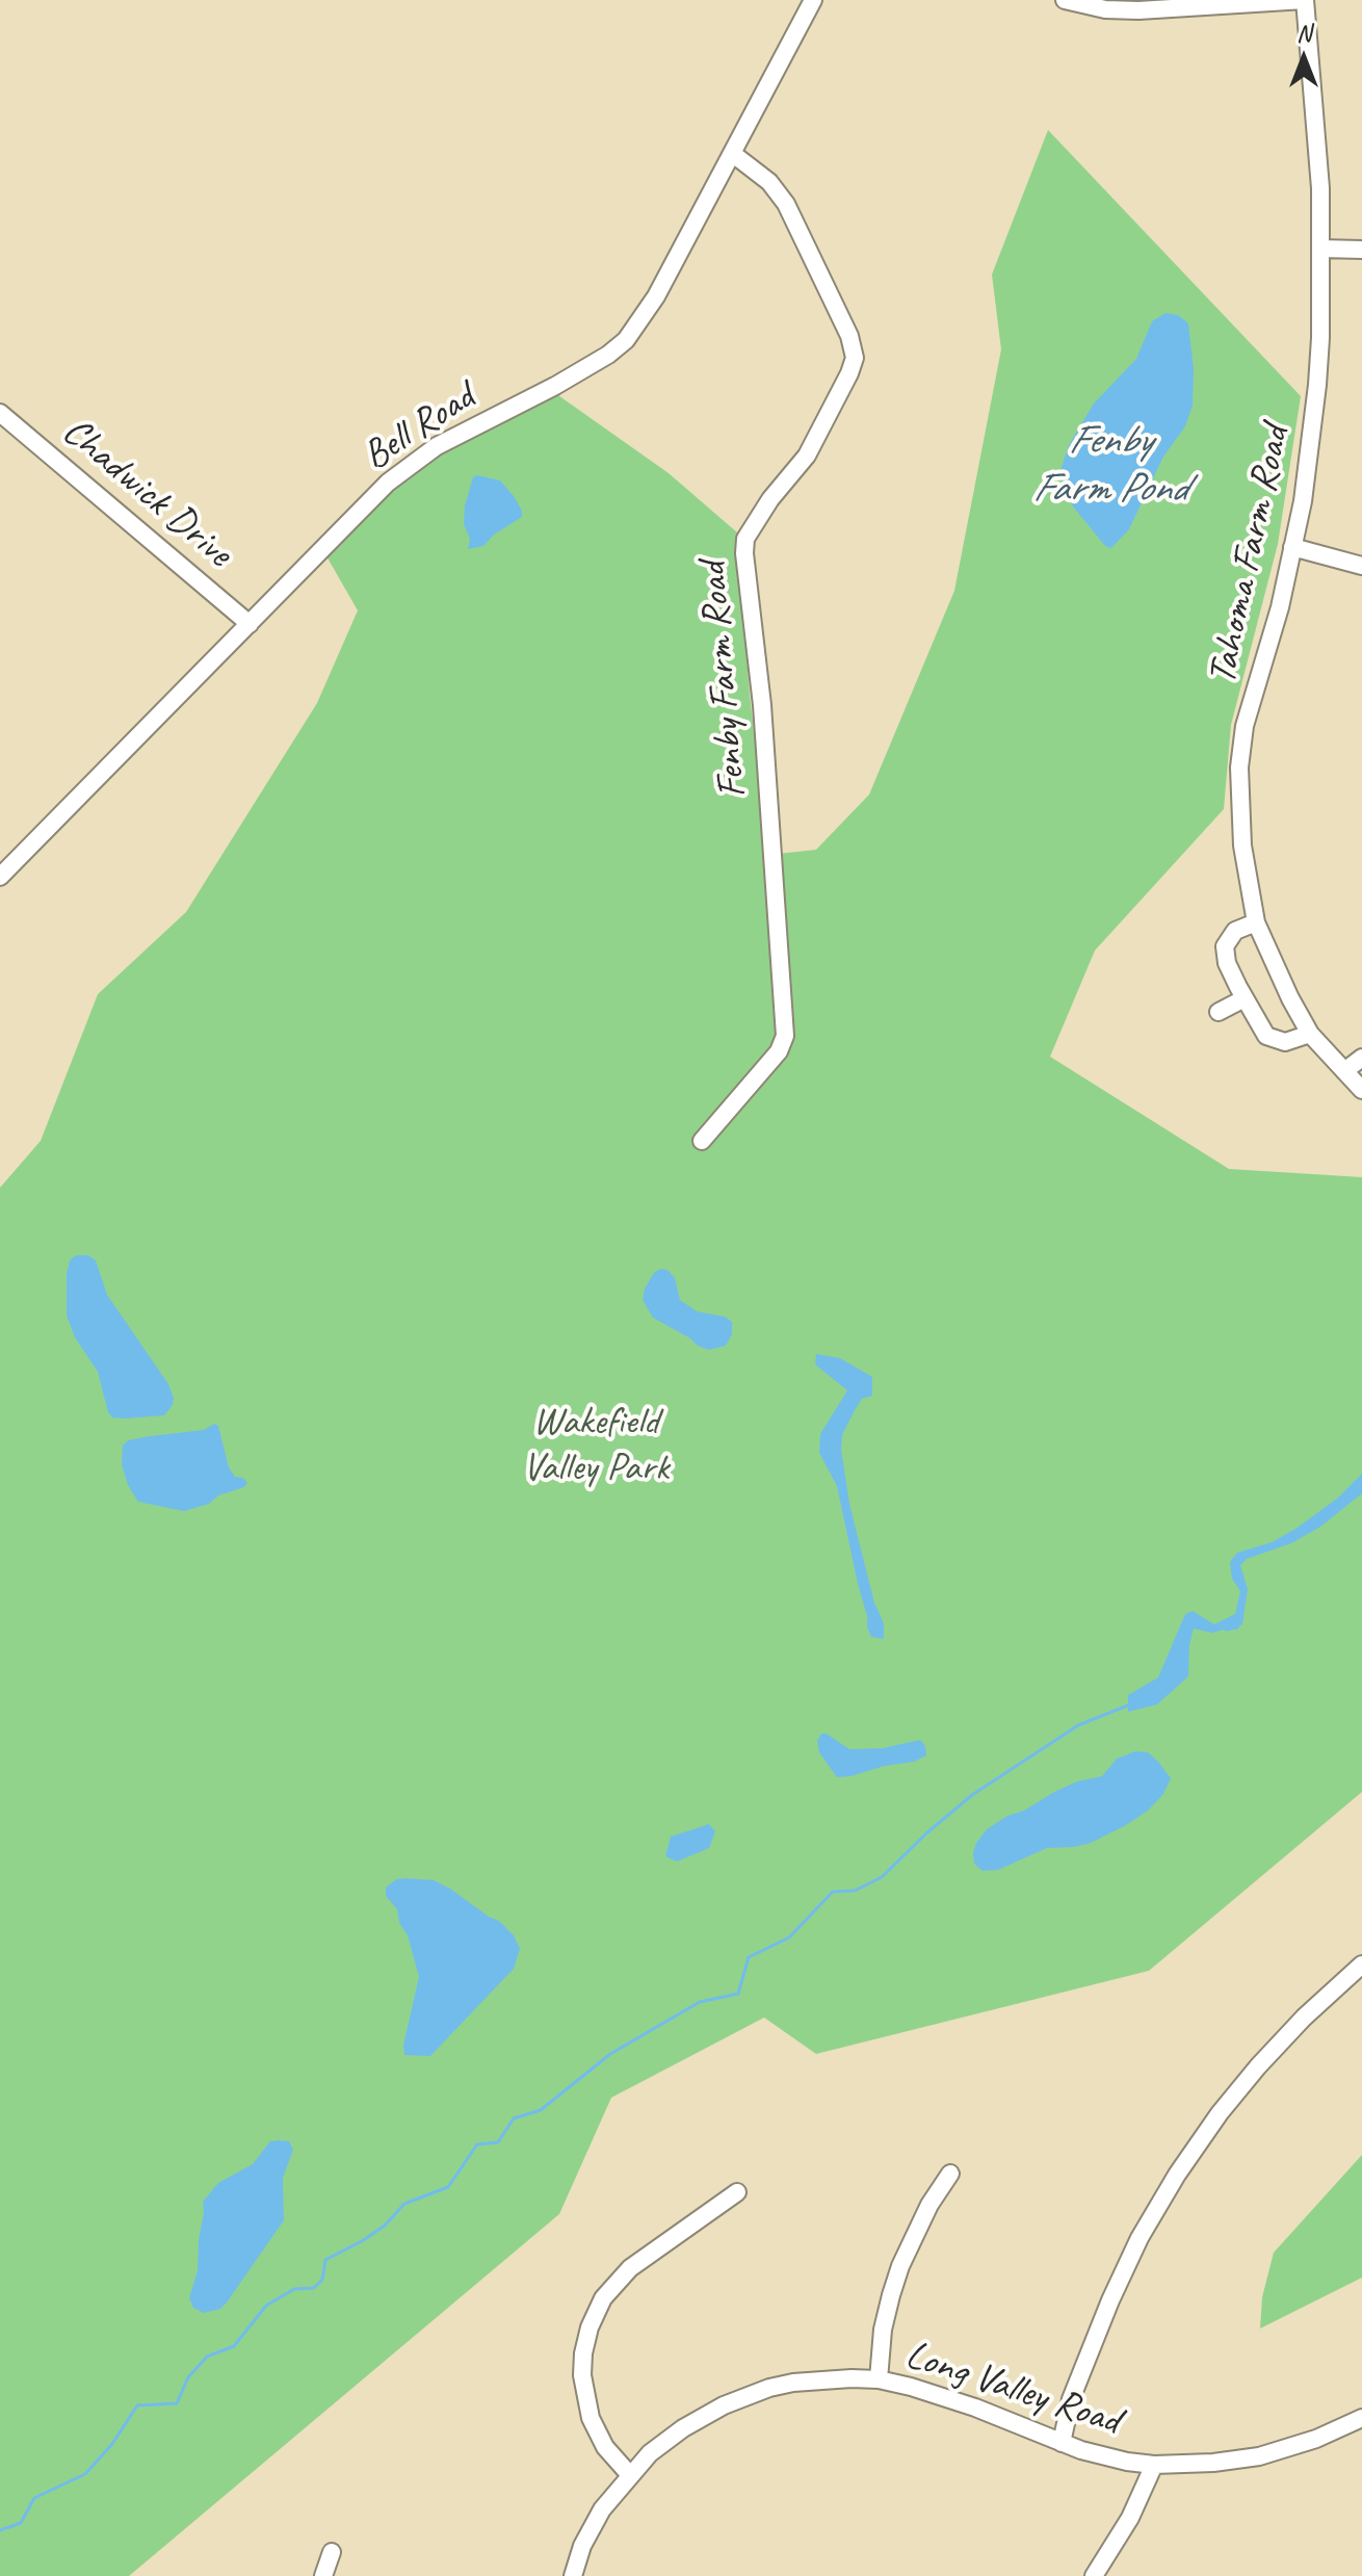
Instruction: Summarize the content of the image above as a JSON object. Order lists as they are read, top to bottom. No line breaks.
{"streets":{"street":["Bell Road","Chadwick Drive","Tahoma Farm Road","Fenby Farm Road","Long Valley Road"]},"crossings":[["Bell Road","Chadwick Drive"],["Bell Road","Fenby Farm Road"]],"water":["Fenby Farm Pond"],"parks":["Wakefield Valley Park"],"north":"top"}
